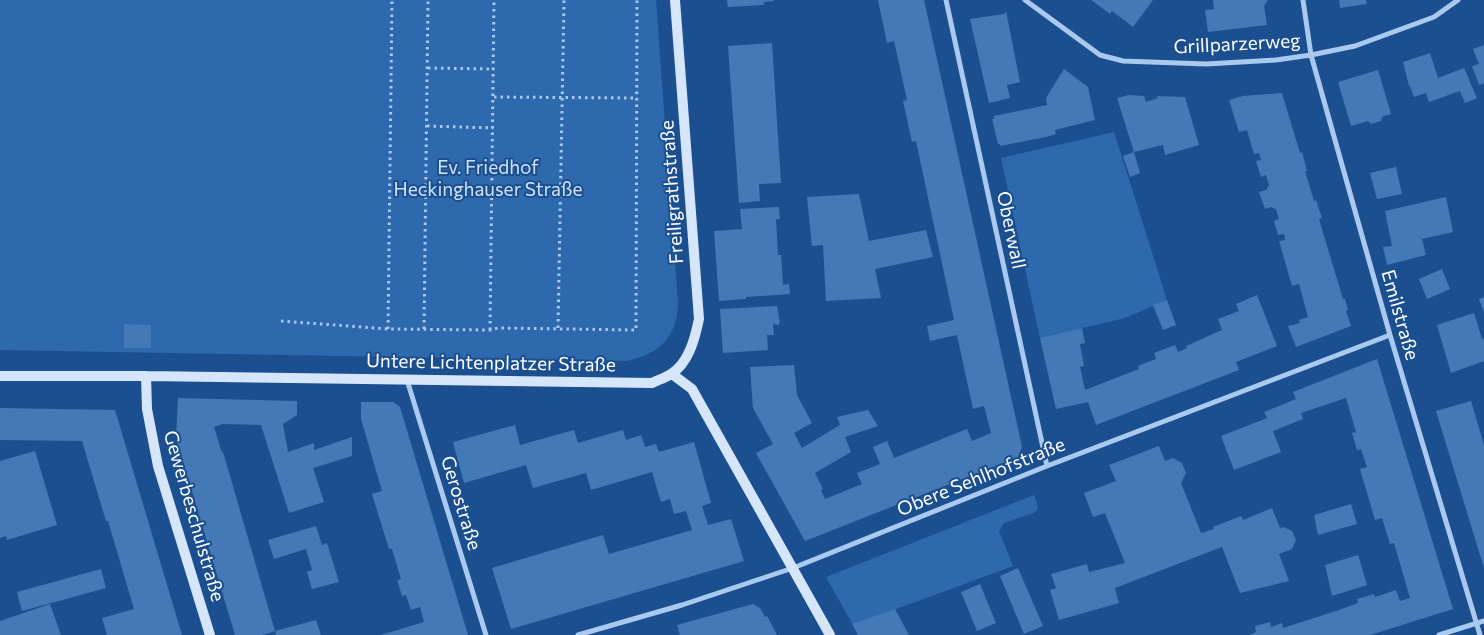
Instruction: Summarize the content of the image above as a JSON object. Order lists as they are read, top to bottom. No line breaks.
{"streets":{"main road":["Freiligrathstraße","Untere Lichtenplatzer Straße","Gewerbeschulstraße"],"street":["Grillparzerweg","Oberwall","Emilstraße","Obere Sehlhofstraße","Gerostraße"]},"crossings":[["Grillparzerweg","Emilstraße"],["Freiligrathstraße","Untere Lichtenplatzer Straße"],["Oberwall","Obere Sehlhofstraße"],["Emilstraße","Obere Sehlhofstraße"],["Untere Lichtenplatzer Straße","Gerostraße"],["Untere Lichtenplatzer Straße","Gewerbeschulstraße"]],"parks":["Ev. Friedhof Heckinghauser Straße"]}
